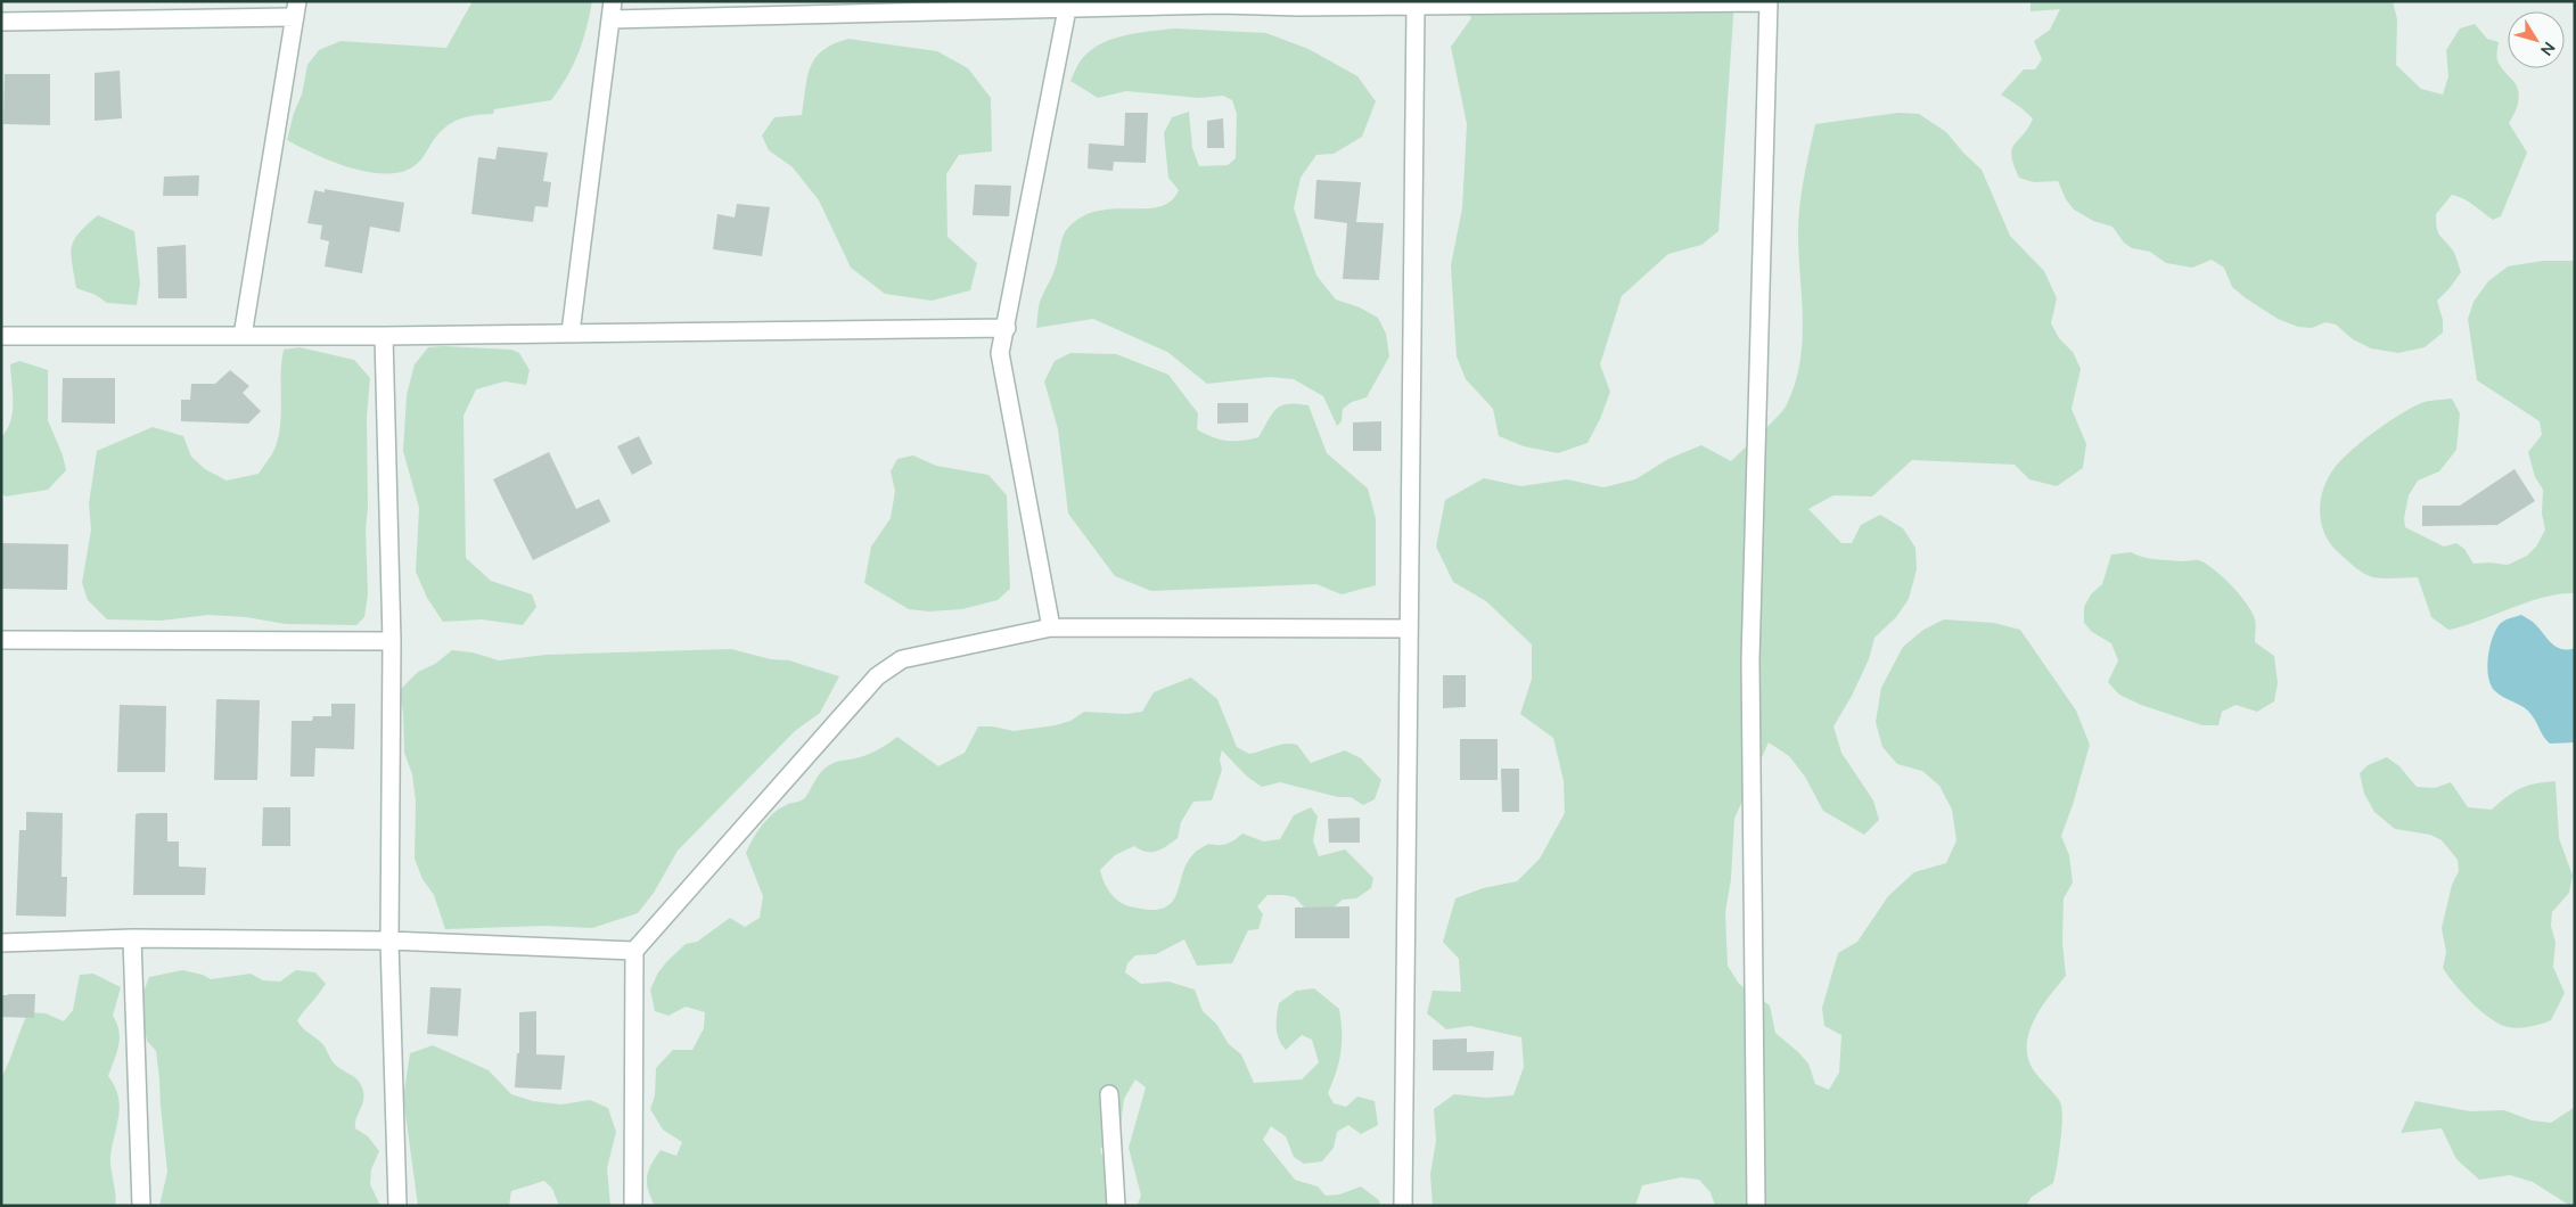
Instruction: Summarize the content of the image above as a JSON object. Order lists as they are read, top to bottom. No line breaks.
{"north":"bottom right"}
